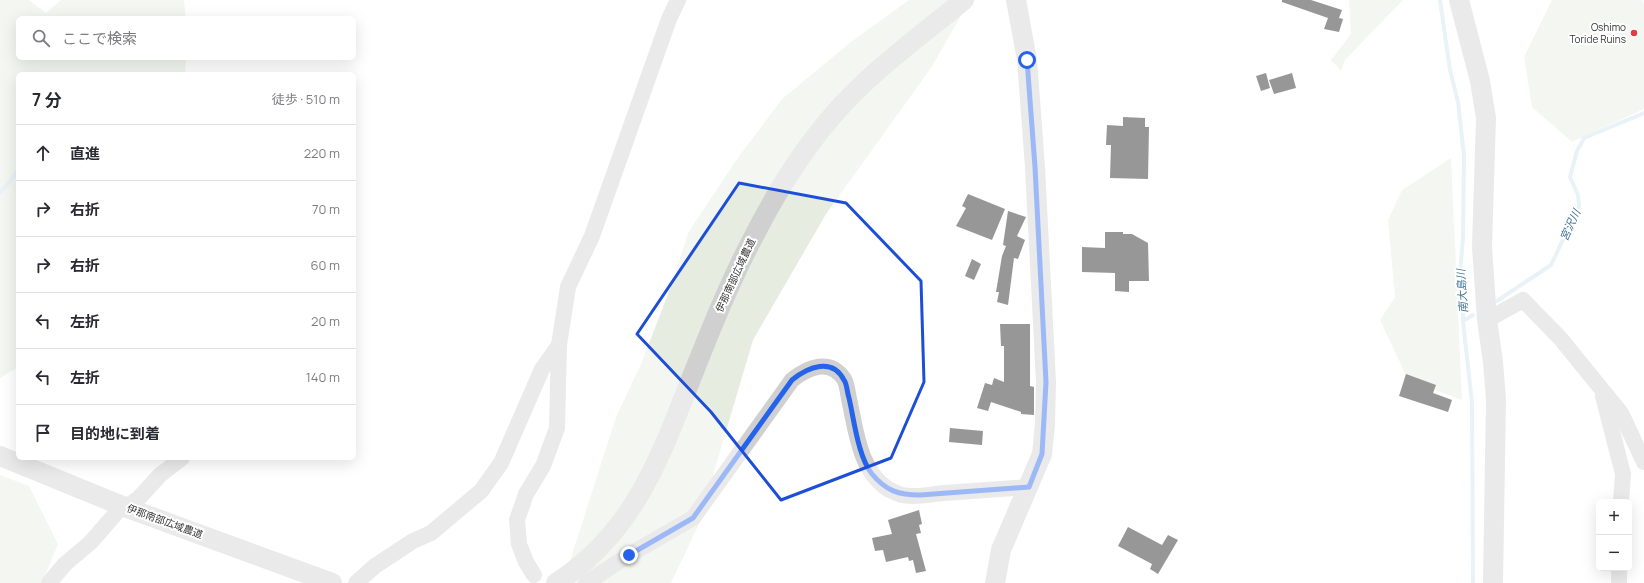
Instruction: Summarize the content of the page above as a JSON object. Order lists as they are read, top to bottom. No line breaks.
{"streets":{"street":["伊那南部広域農道"]},"water":["宮沢川","南大島川"],"places":["Oshimo Toride Ruins"],"page":{"search":"ここで検索","heading":["7 分","徒歩 · 510 m"],"list":[["直進","220 m"],["右折","70 m"],["右折","60 m"],["左折","20 m"],["左折","140 m"],"目的地に到着"],"map_buttons":["+","−"]}}
